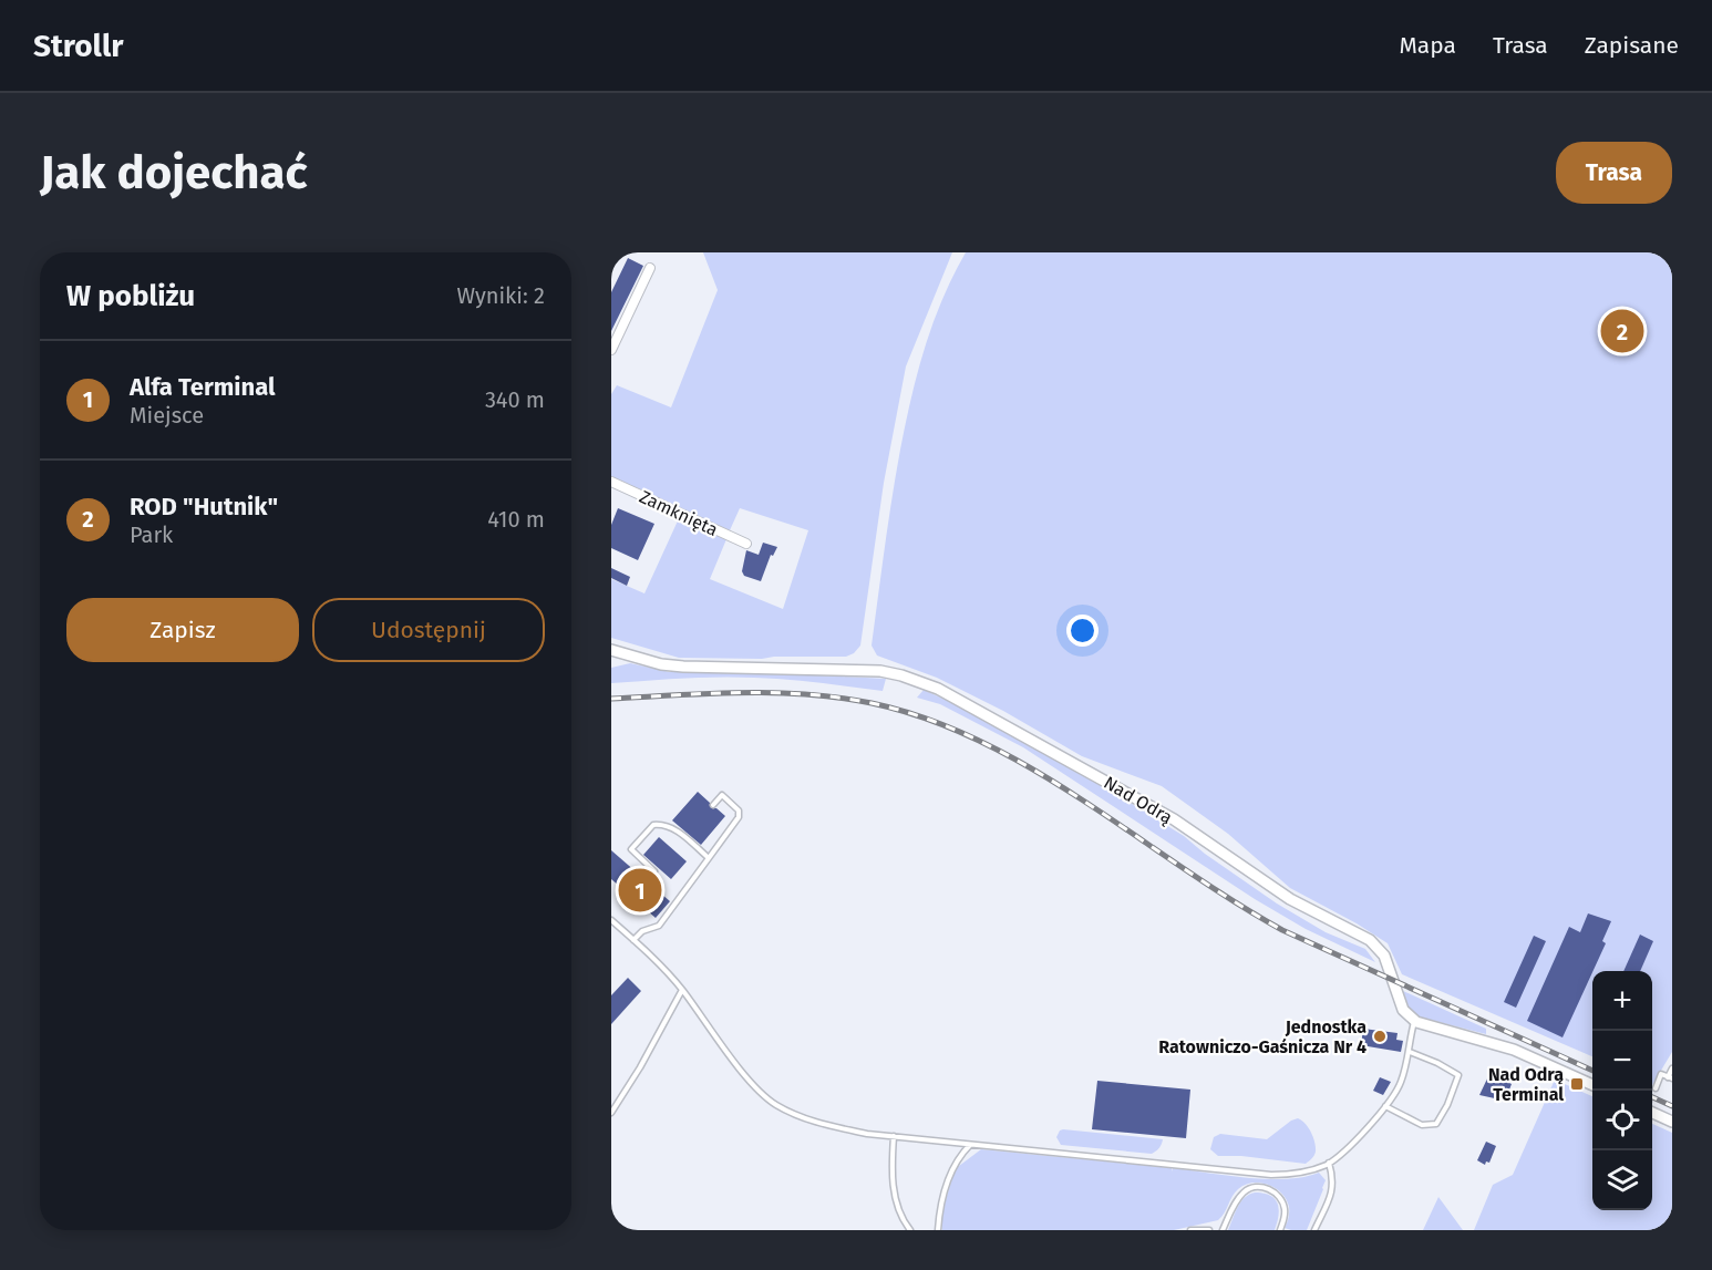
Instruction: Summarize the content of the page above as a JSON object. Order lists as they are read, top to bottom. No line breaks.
{"streets":{"street":["Zamknięta","Nad Odrą"]},"places":{"other":["Jednostka Ratowniczo-Gaśnicza Nr 4"],"transit":["Nad Odrą Terminal"]},"page":{"header":"Strollr","nav":["Mapa","Trasa","Zapisane"],"buttons":["Trasa",["Zapisz","Udostępnij"]],"title":"Jak dojechać","heading":["W pobliżu","Wyniki: 2"],"pins":["2","1"],"list":[{"mark":"1","name":"Alfa Terminal","note":"Miejsce","value":"340 m"},{"mark":"2","name":"ROD \"Hutnik\"","note":"Park","value":"410 m"}],"map_buttons":["+","−"]}}
